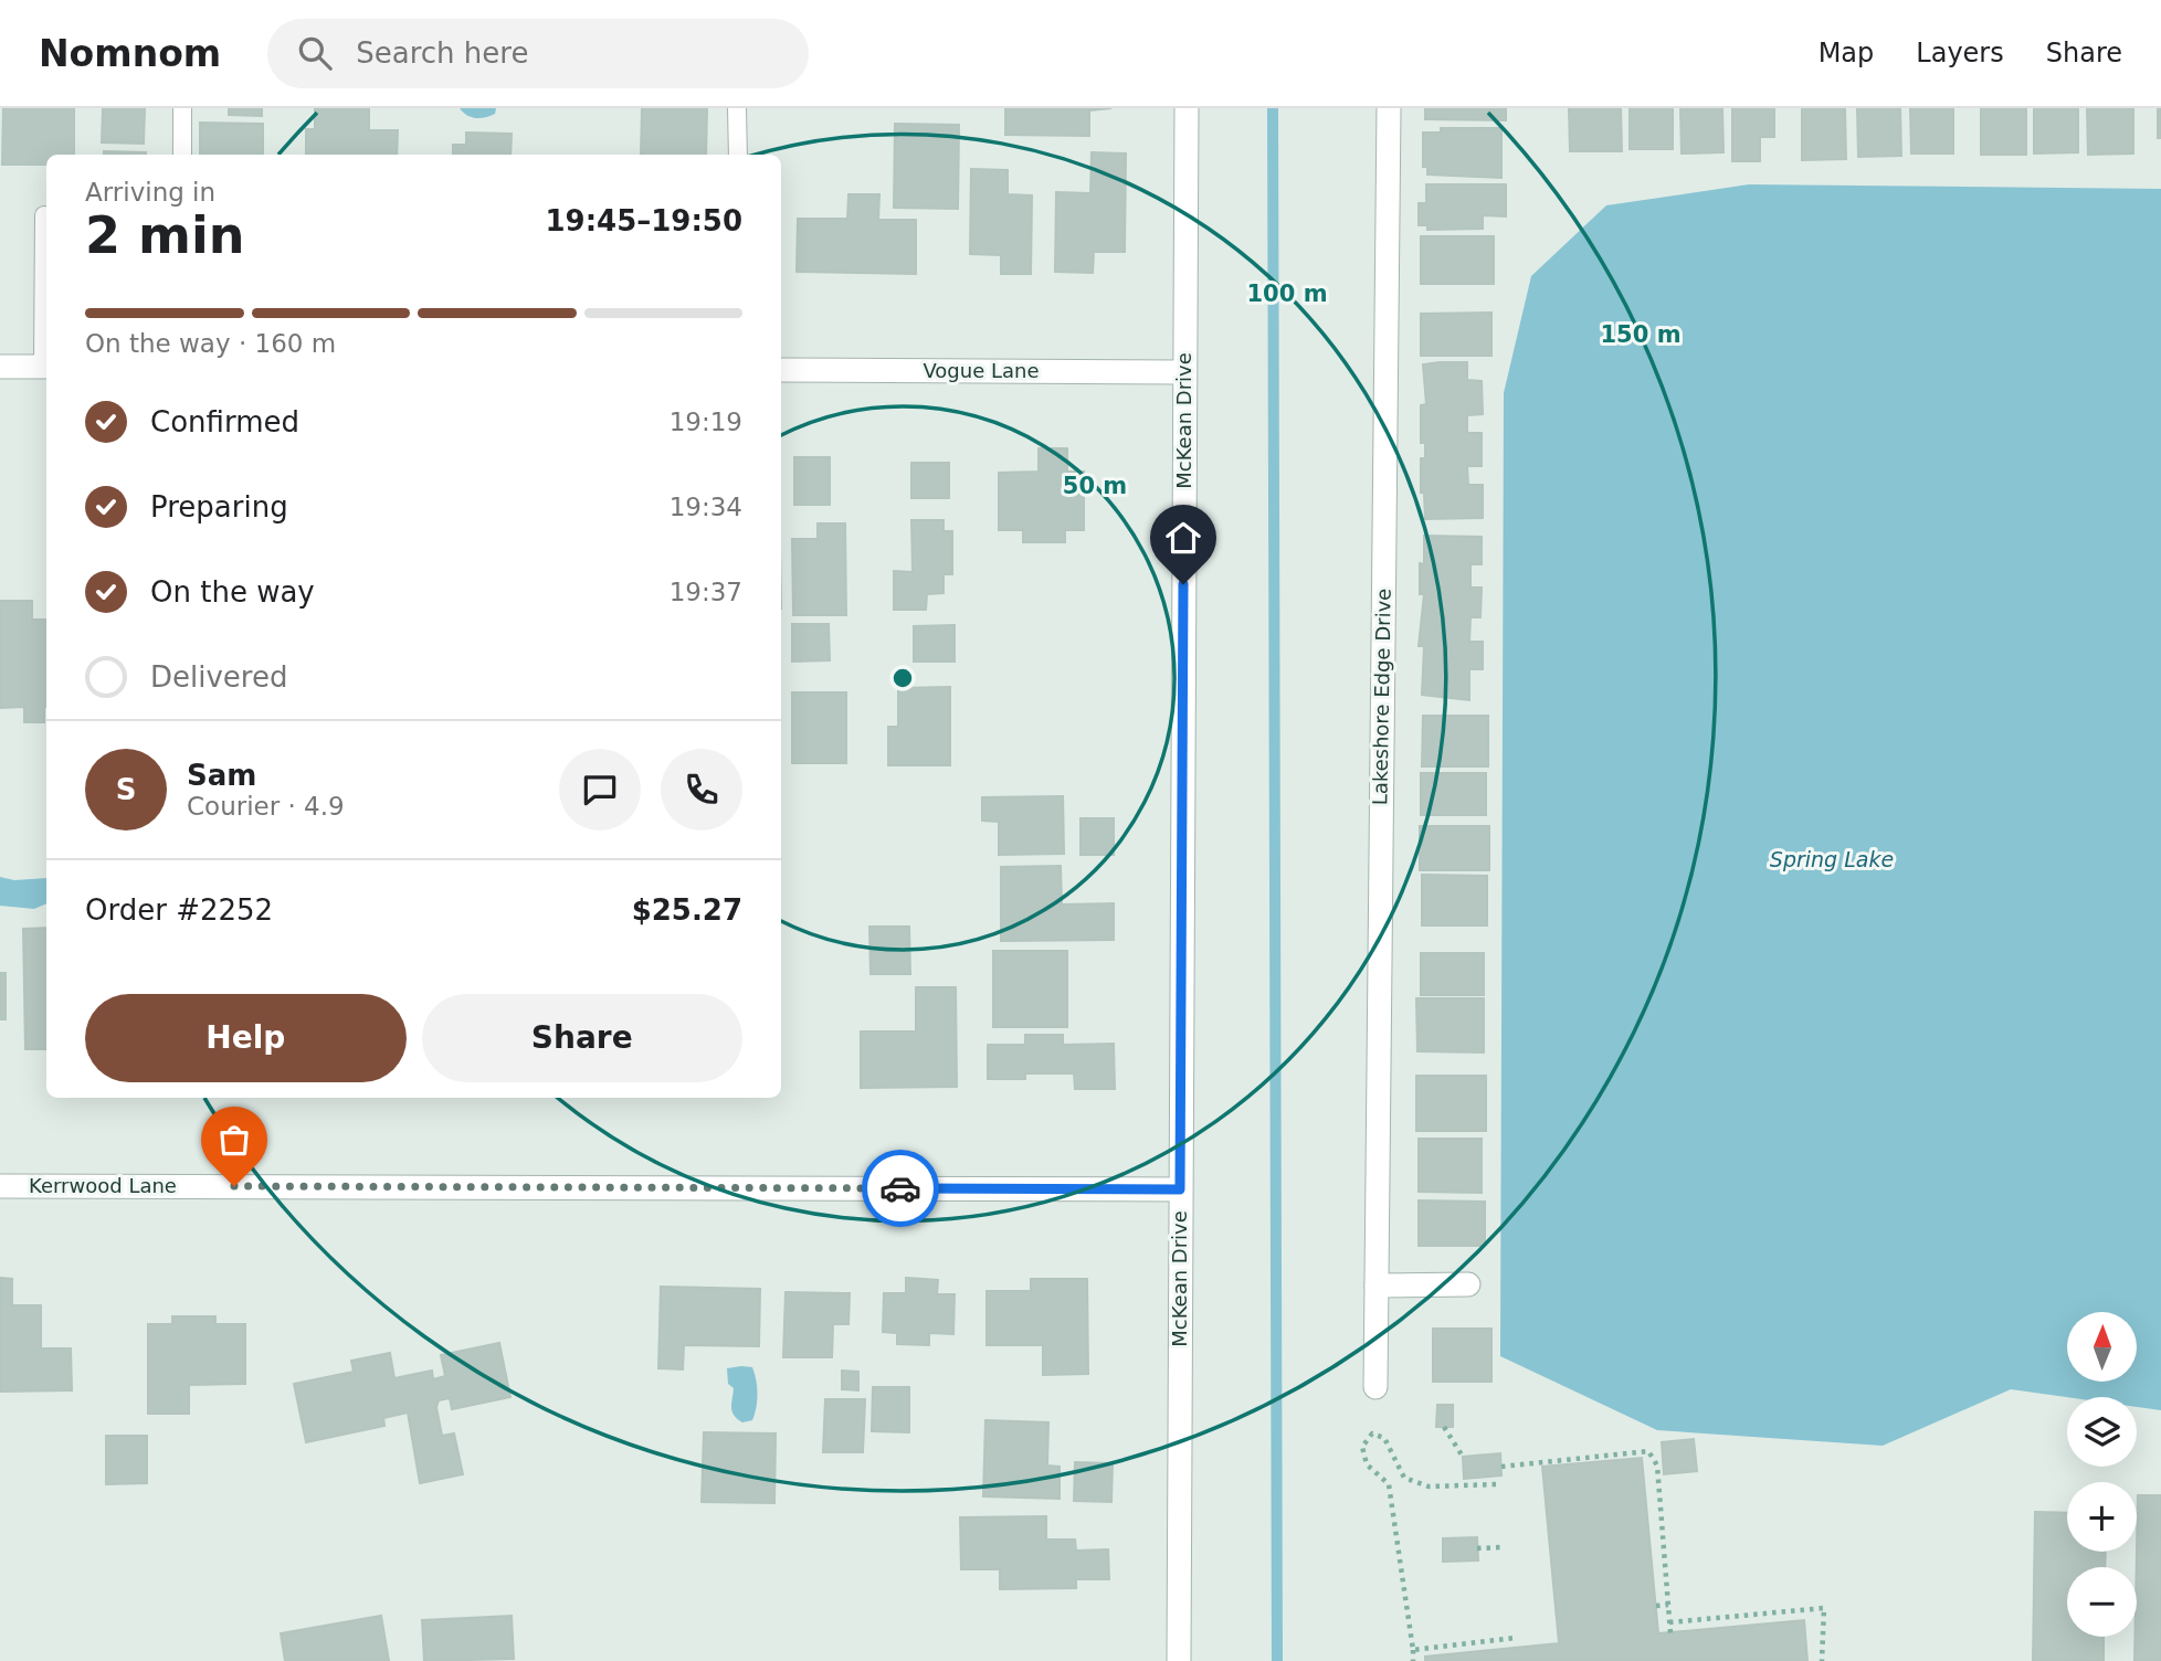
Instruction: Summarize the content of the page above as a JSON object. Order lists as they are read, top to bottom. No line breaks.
{"streets":{"street":["Vogue Lane","McKean Drive","Lakeshore Edge Drive","Kerrwood Lane"]},"crossings":[["Vogue Lane","McKean Drive"],["McKean Drive","Kerrwood Lane"]],"water":["Spring Lake"],"north":"top","page":{"header":"Nomnom","search":"Search here","nav":["Map","Layers","Share"],"heading":["2 min","Arriving in","19:45–19:50"],"panel":["Sam","Courier · 4.9","Order #2252","$25.27"],"bar":"On the way · 160 m","list":[["Confirmed","19:19"],["Preparing","19:34"],["On the way","19:37"],"Delivered"],"round":"S","buttons":["Help","Share"],"map_buttons":["+","−"]},"rings":["100 m","150 m","50 m"]}
